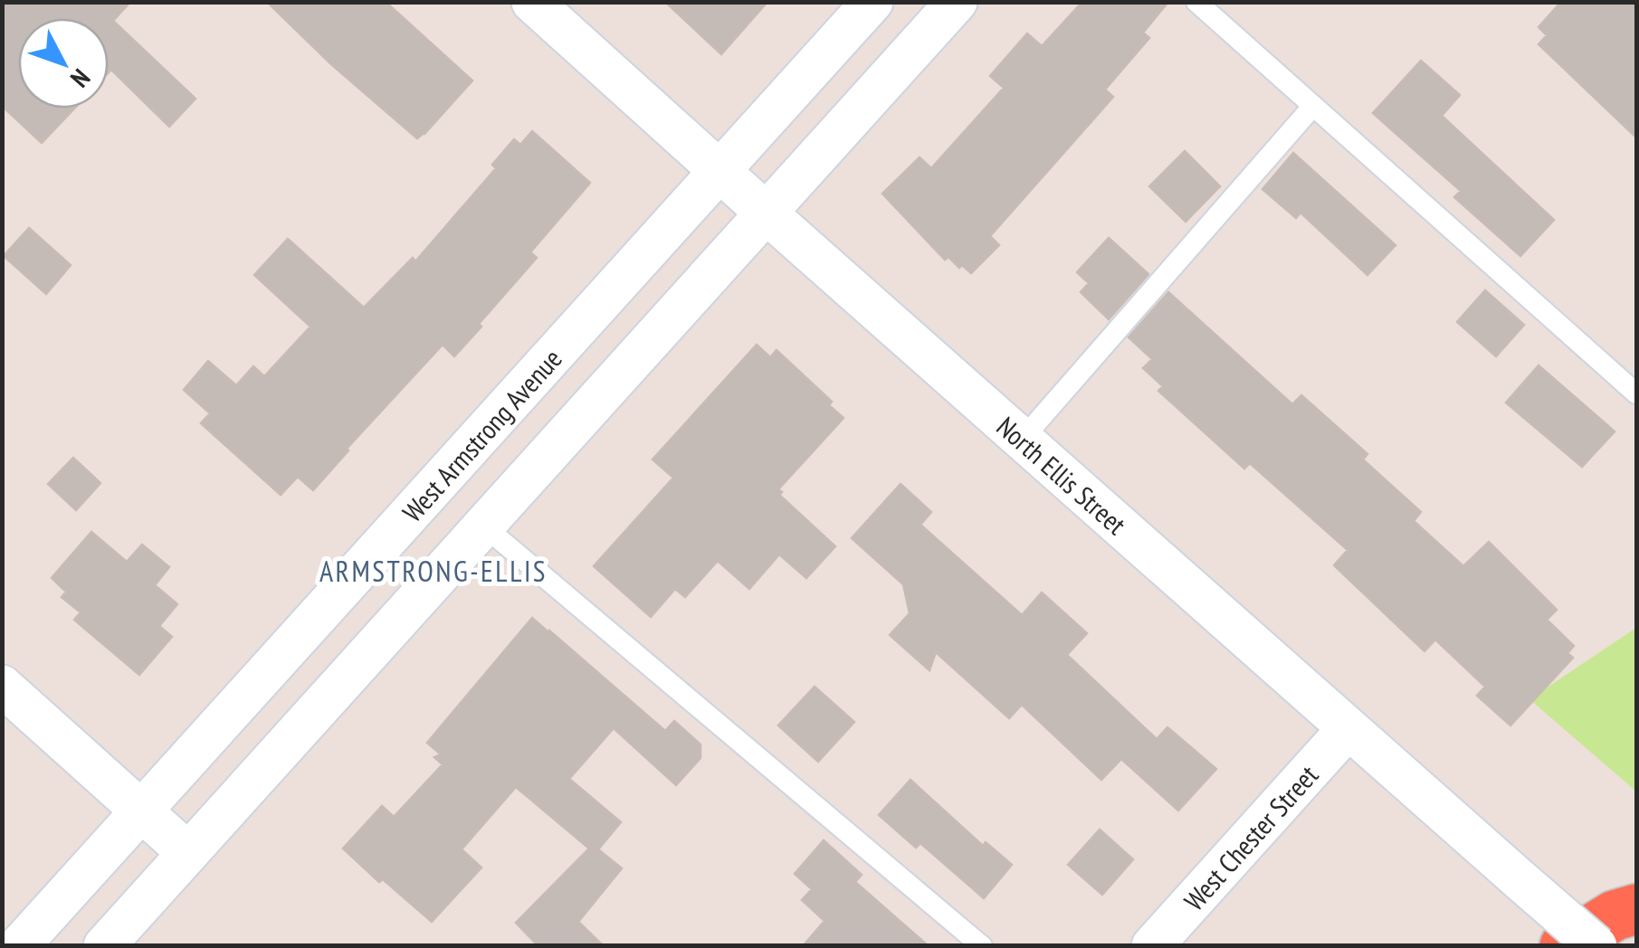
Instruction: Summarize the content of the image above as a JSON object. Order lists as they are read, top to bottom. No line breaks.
{"streets":{"street":["West Armstrong Avenue","North Ellis Street","West Chester Street"]},"crossings":[["West Armstrong Avenue","North Ellis Street"],["North Ellis Street","West Chester Street"]],"districts":["ARMSTRONG-ELLIS"],"north":"bottom right"}
